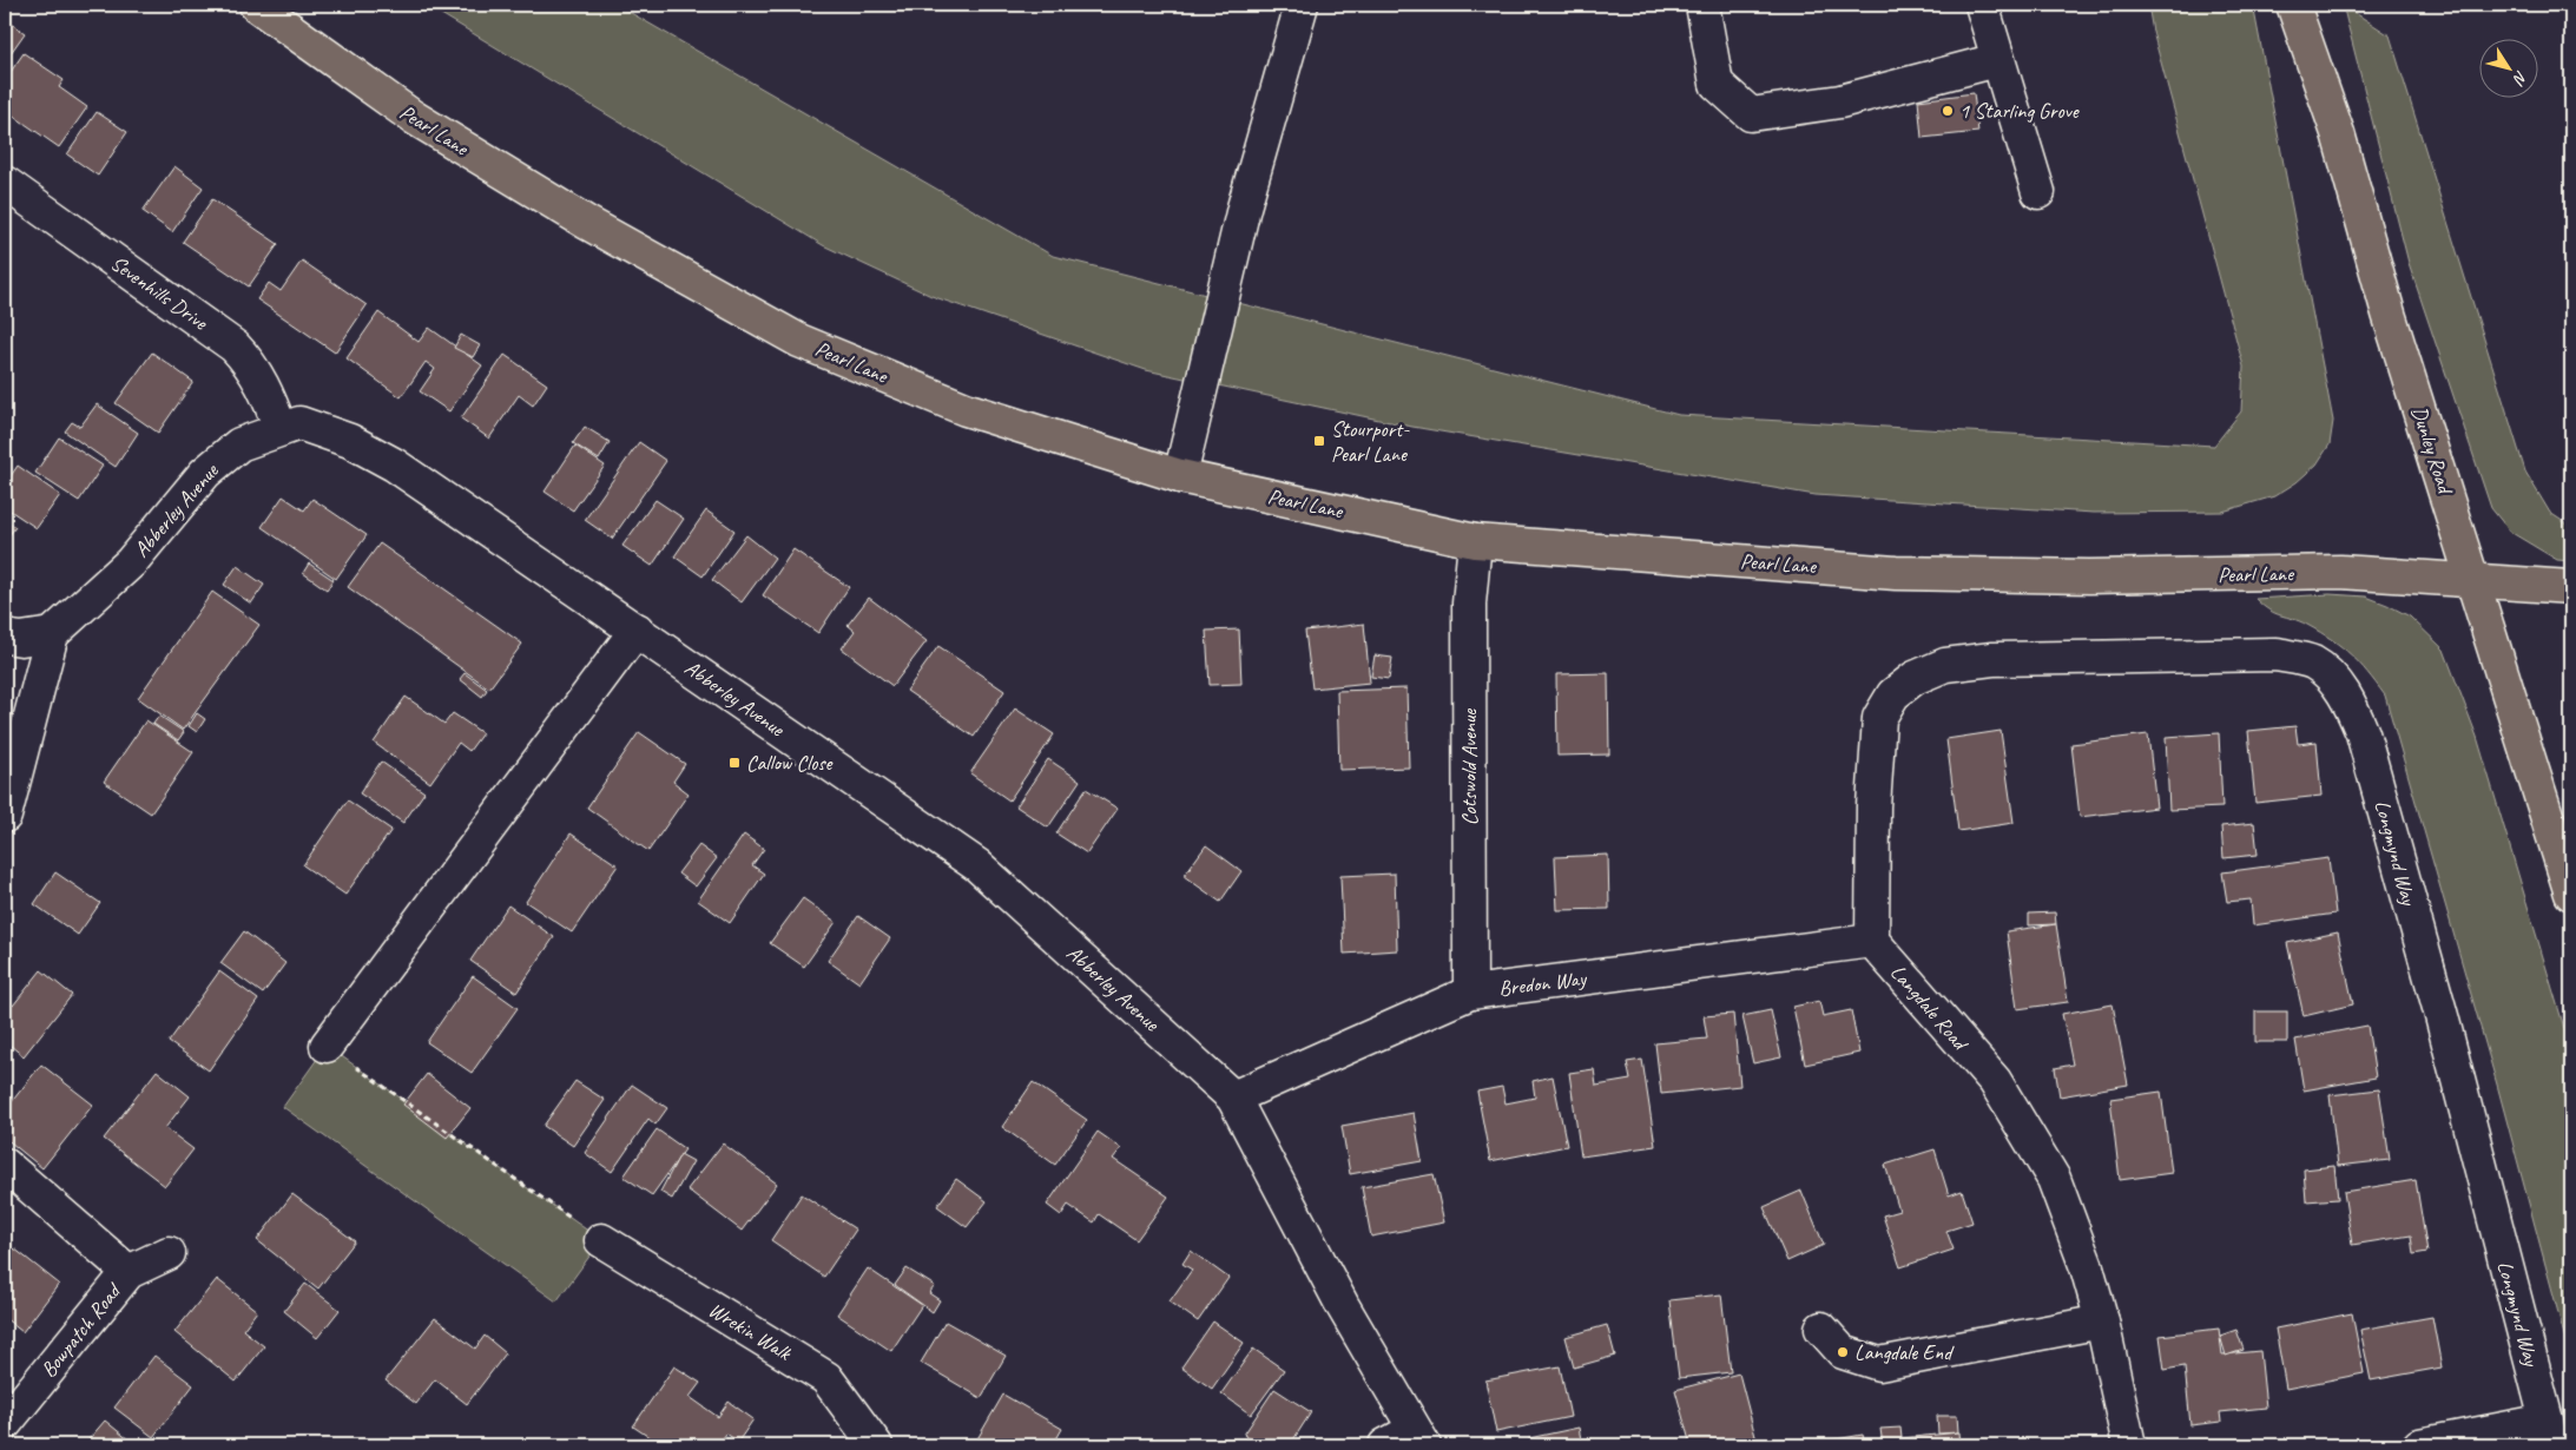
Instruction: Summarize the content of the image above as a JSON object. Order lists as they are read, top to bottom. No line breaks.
{"streets":{"main road":["Pearl Lane","Dunley Road"],"street":["Sevenhills Drive","Abberley Avenue","Cotswold Avenue","Longmynd Way","Bredon Way","Langdale Road","Bowpatch Road","Wrekin Walk"]},"crossings":[["Pearl Lane","Dunley Road"],["Pearl Lane","Cotswold Avenue"],["Sevenhills Drive","Abberley Avenue"],["Abberley Avenue","Bredon Way"],["Cotswold Avenue","Bredon Way"],["Longmynd Way","Bredon Way"],["Longmynd Way","Langdale Road"],["Bredon Way","Langdale Road"]],"places":{"other":["1 Starling Grove","Langdale End"],"transit":["Stourport- Pearl Lane","Callow Close"]},"north":"bottom right"}
